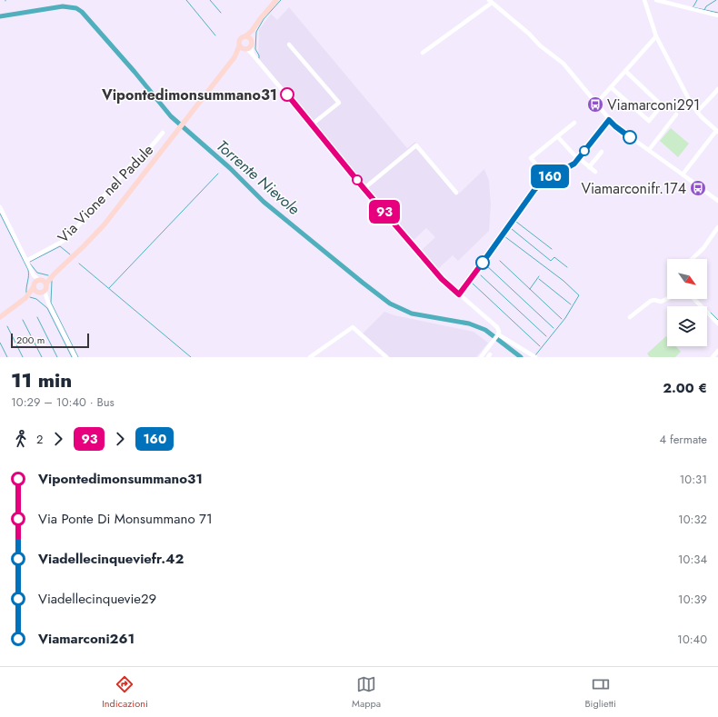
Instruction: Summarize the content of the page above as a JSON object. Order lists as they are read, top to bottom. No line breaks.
{"streets":{"street":["Via Vione nel Padule"]},"water":["Torrente Nievole"],"places":{"other":["Vipontedimonsummano31"],"bus stop":["Viamarconi291","Viamarconifr.174"]},"lines":["bus line 93","bus line 160"],"scale_bar":"200 m","north":"bottom right","page":{"on_map":["93","160"],"scale":"200 m","heading":["11 min","10:29 – 10:40 · Bus","2.00 €"],"legs":["2","93","160","4 fermate"],"list":[{"name":"Vipontedimonsummano31","value":"10:31"},{"name":"Via Ponte Di Monsummano 71","value":"10:32"},{"name":"Viadellecinqueviefr.42","value":"10:34"},{"name":"Viadellecinquevie29","value":"10:39"},{"name":"Viamarconi261","value":"10:40"}],"tabs":["Indicazioni","Mappa","Biglietti"]}}
